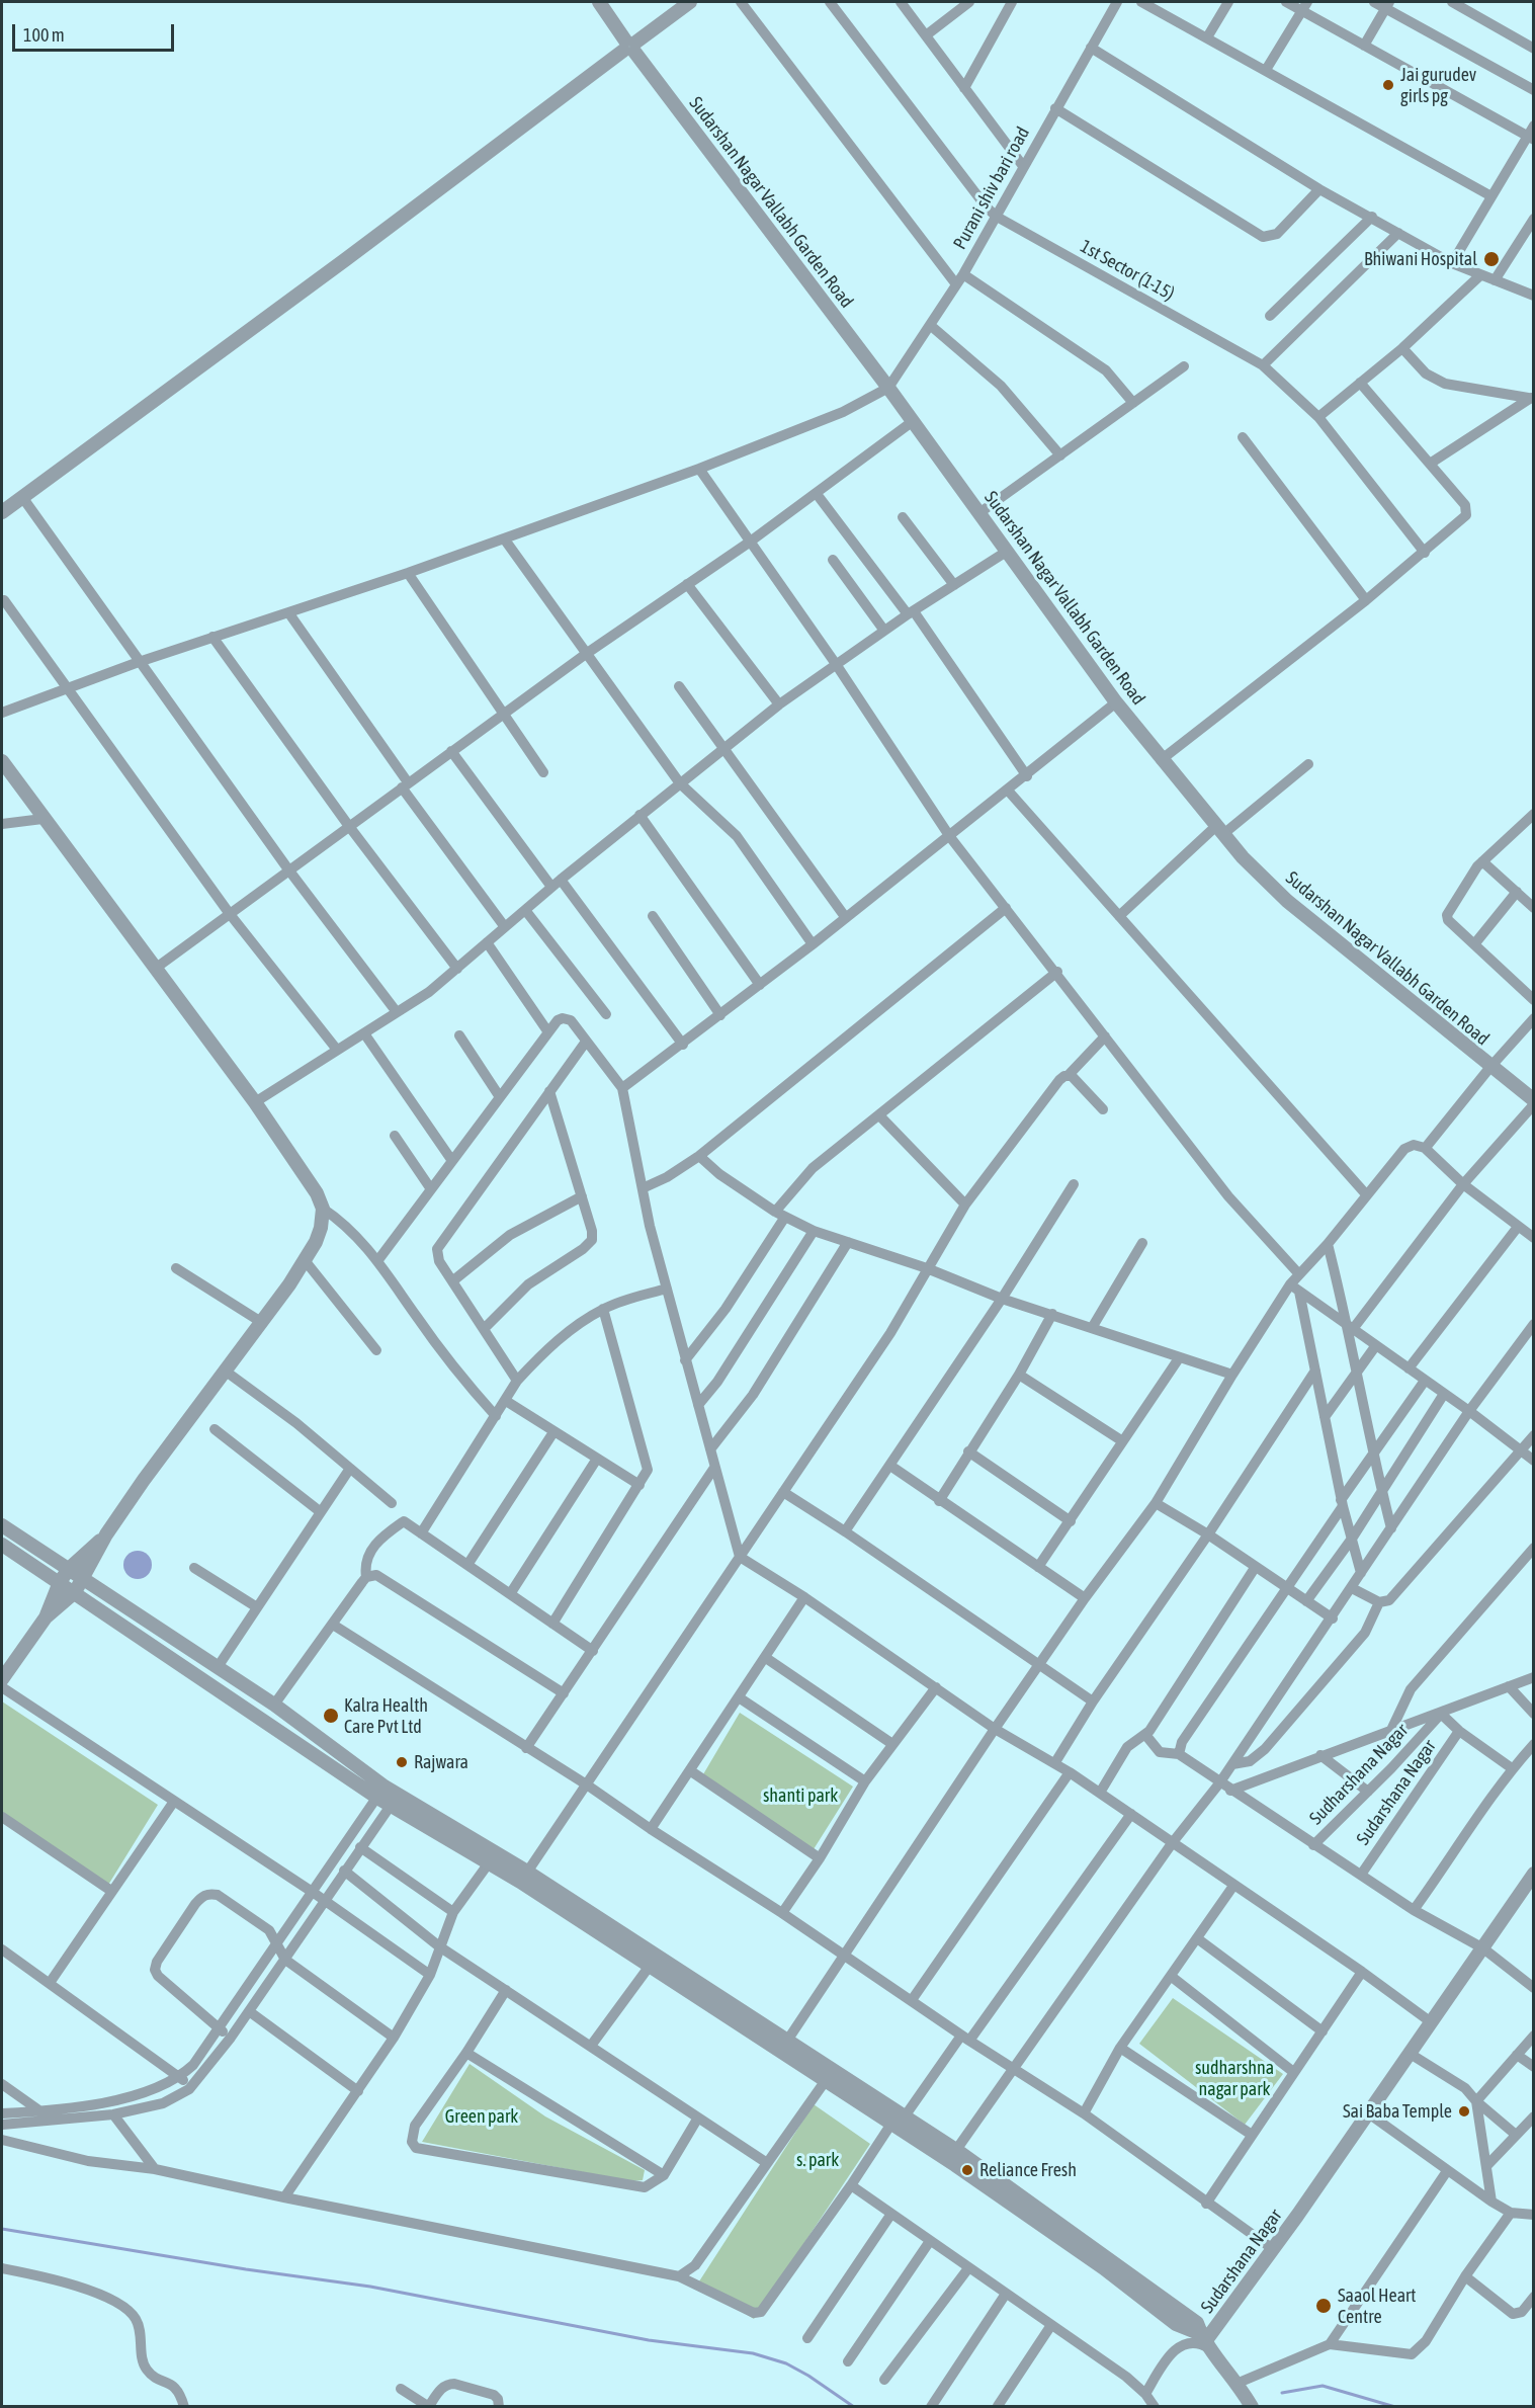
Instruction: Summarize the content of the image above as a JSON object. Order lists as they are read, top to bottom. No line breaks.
{"streets":{"street":["Purani shiv bari road","Sudarshan Nagar Vallabh Garden Road","1st Sector (1-15)","Sudharshana Nagar","Sudarshana Nagar"]},"crossings":[["Purani shiv bari road","Sudarshan Nagar Vallabh Garden Road"],["Purani shiv bari road","1st Sector (1-15)"],["Sudharshana Nagar","Sudarshana Nagar"]],"parks":["shanti park","sudharshna nagar park","Green park","s. park"],"places":["Jai gurudev girls pg","Bhiwani Hospital","Kalra Health Care Pvt Ltd","Rajwara","Sai Baba Temple","Reliance Fresh","Saaol Heart Centre"],"scale_bar":"100 m"}
